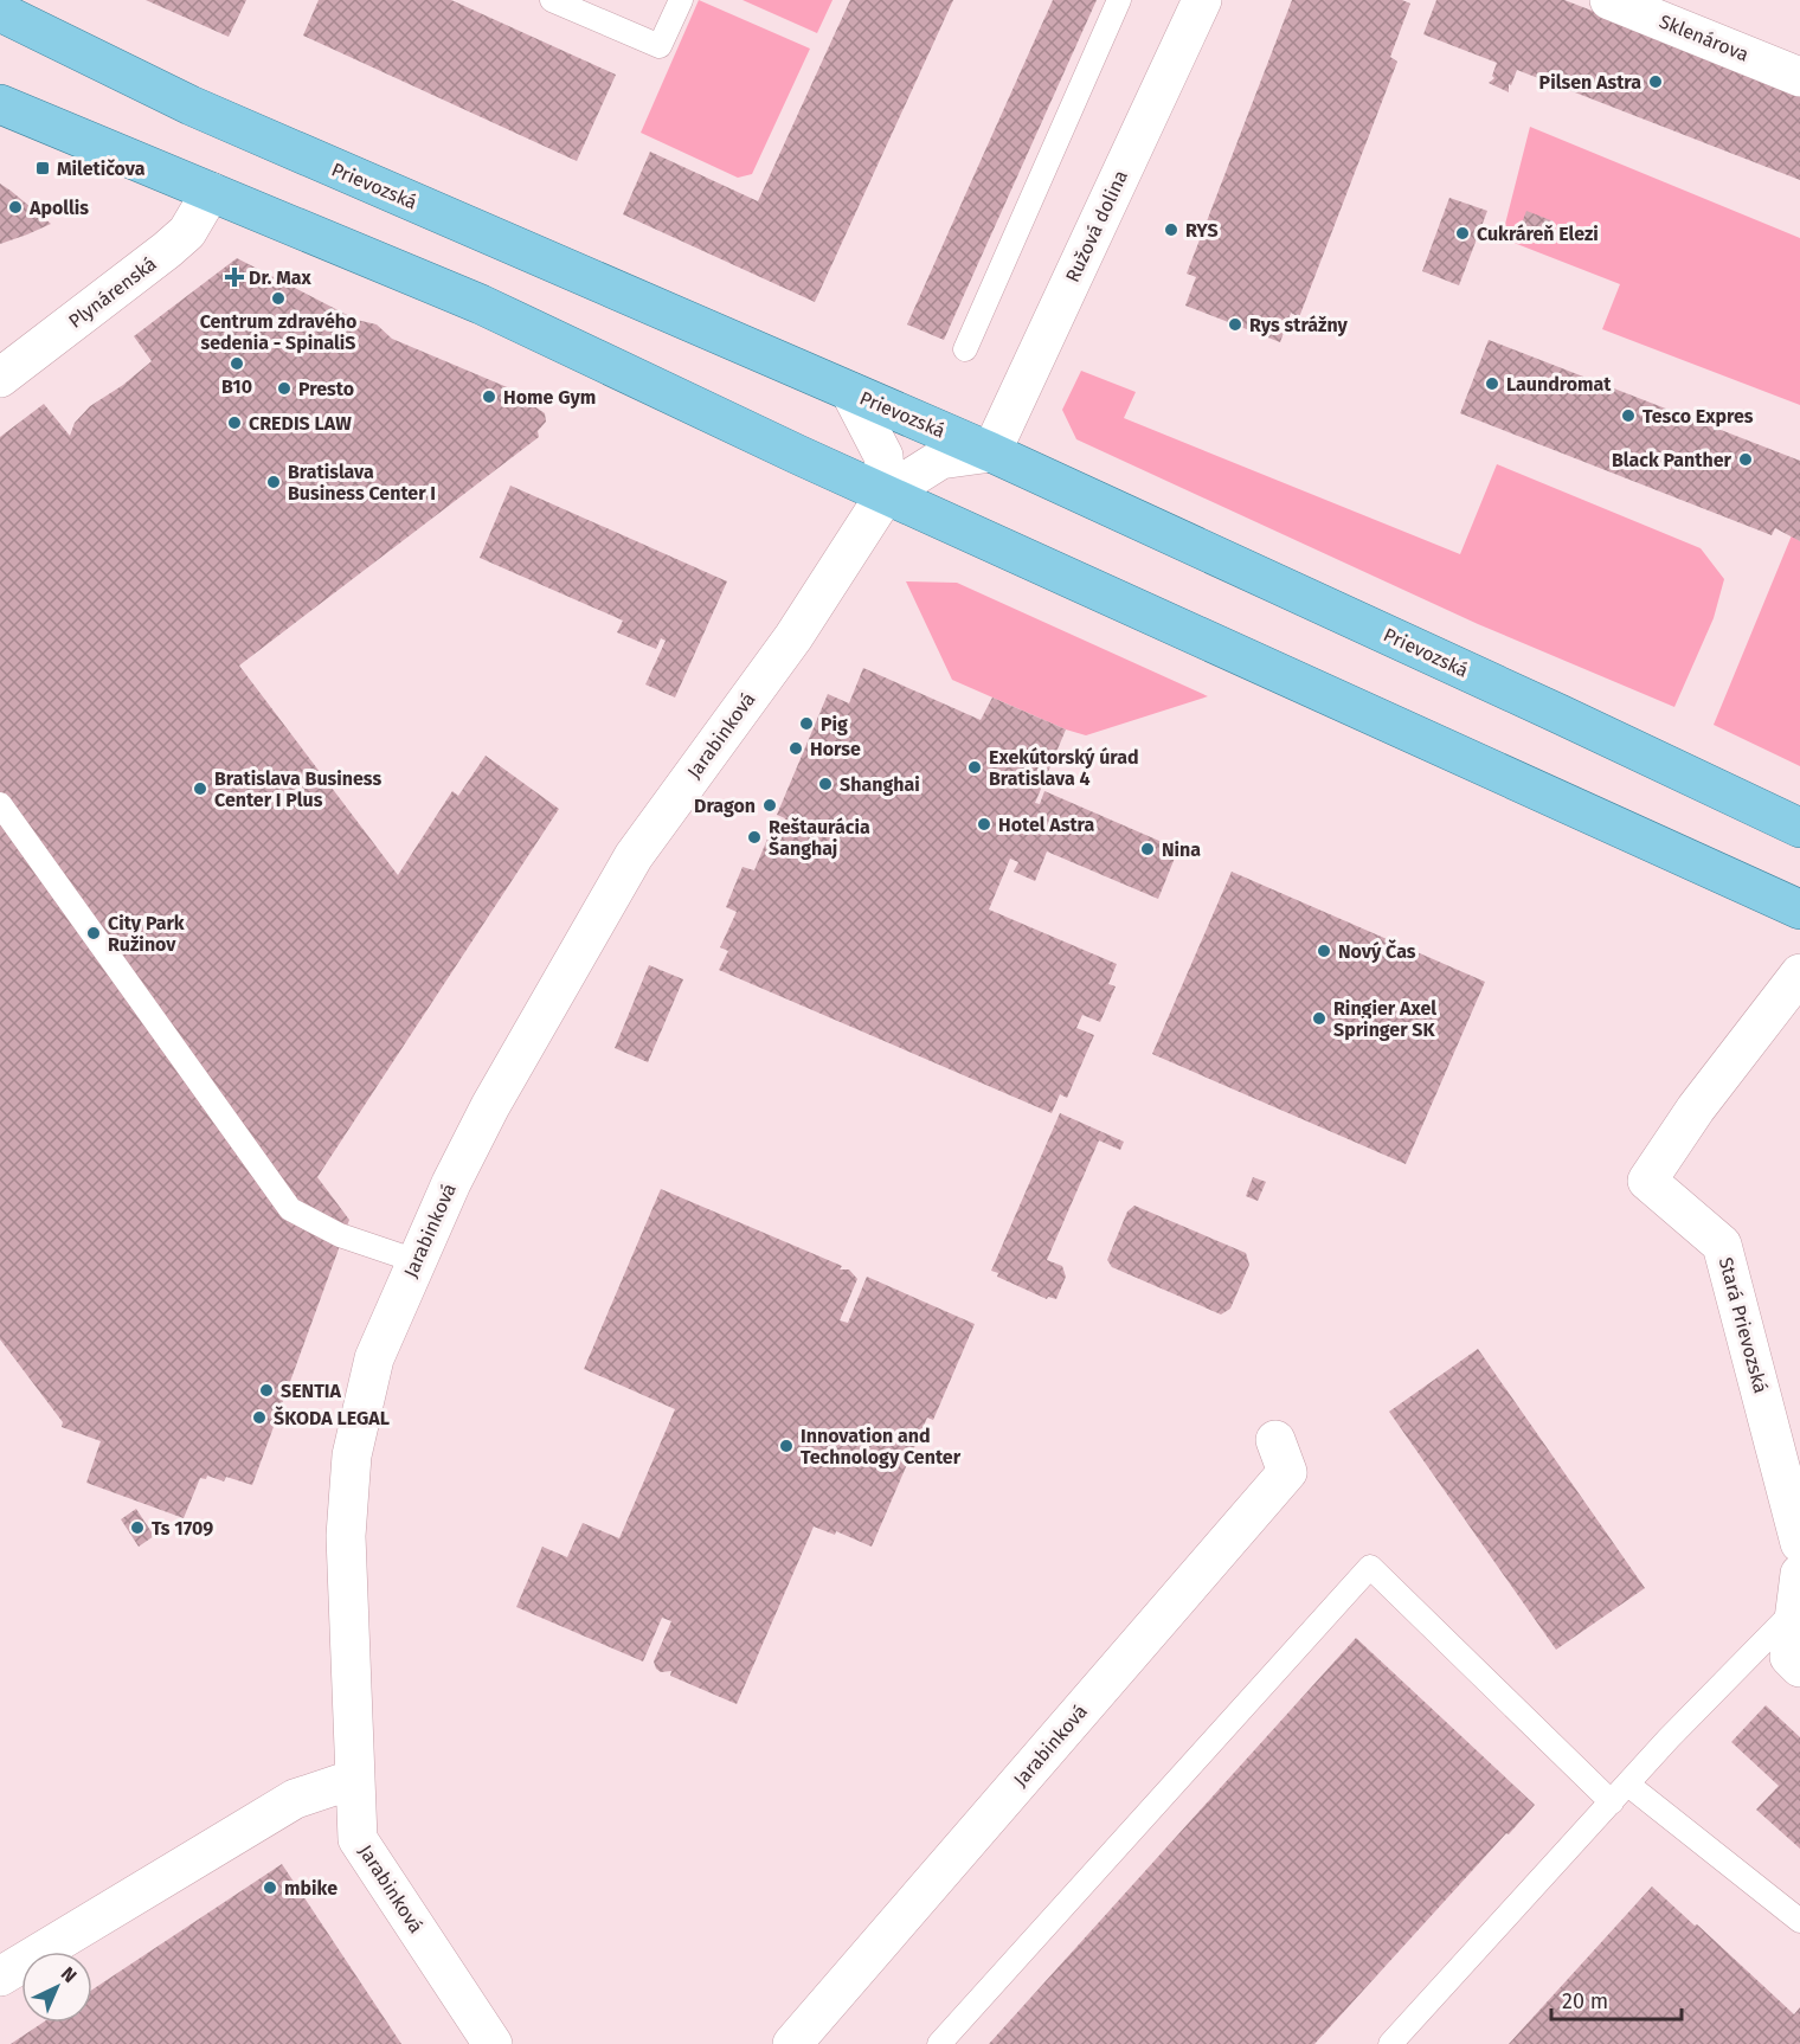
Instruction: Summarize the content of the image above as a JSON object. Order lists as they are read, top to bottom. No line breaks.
{"streets":{"main road":["Prievozská"],"street":["Sklenárova","Ružová dolina","Plynárenská","Jarabinková","Stará Prievozská"]},"crossings":[["Prievozská","Ružová dolina"],["Prievozská","Jarabinková"],["Ružová dolina","Jarabinková"]],"places":{"other":["Pilsen Astra","Apollis","RYS","Cukráreň Elezi","Centrum zdravého sedenia - SpinaliS","Rys strážny","B10","Laundromat","Presto","Home Gym","Tesco Expres","CREDIS LAW","Black Panther","Bratislava Business Center I","Pig","Horse","Exekútorský úrad Bratislava 4","Shanghai","Bratislava Business Center I Plus","Dragon","Hotel Astra","Reštaurácia Šanghaj","Nina","City Park Ružinov","Nový Čas","Ringier Axel Springer SK","SENTIA","ŠKODA LEGAL","Innovation and Technology Center","Ts 1709","mbike"],"transit":["Miletičova"],"health":["Dr. Max"]},"scale_bar":"20 m","north":"top right"}
